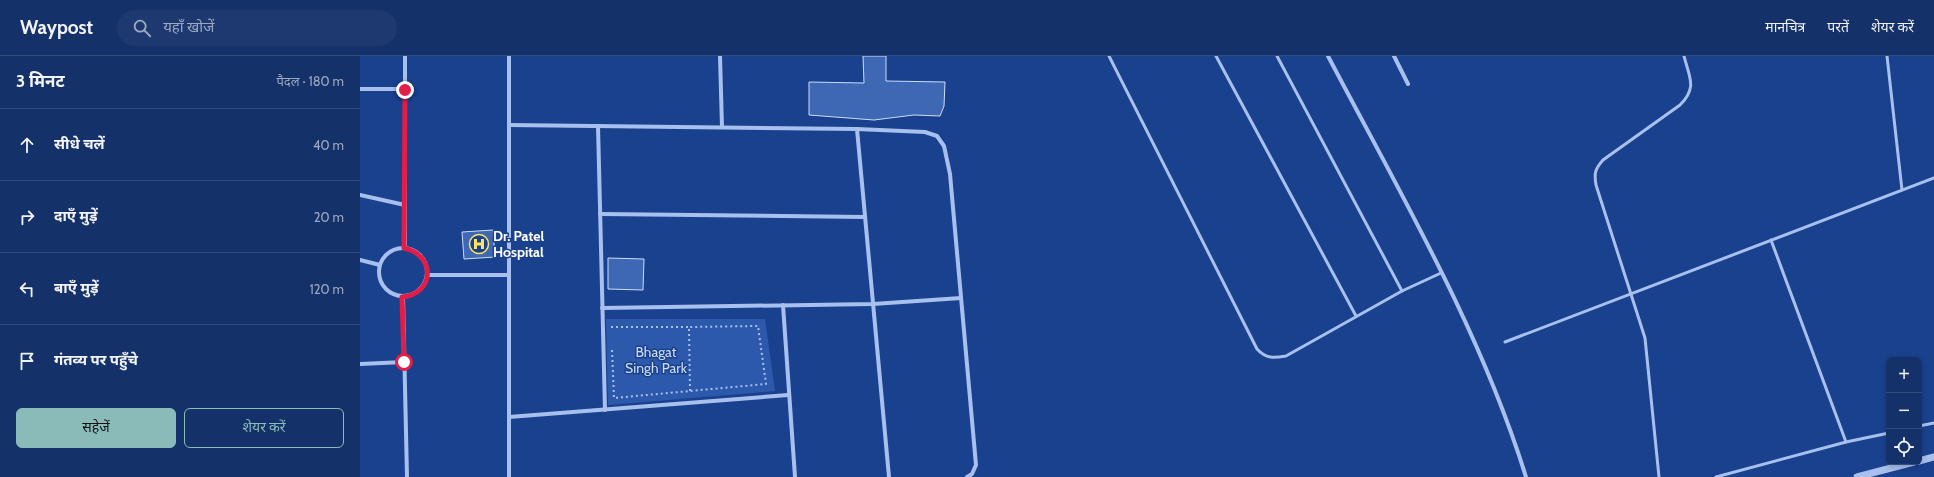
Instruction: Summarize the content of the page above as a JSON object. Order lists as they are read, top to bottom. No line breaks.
{"parks":["Bhagat Singh Park"],"places":{"hospital":["Dr. Patel Hospital"]},"page":{"header":"Waypost","search":"यहाँ खोजें","nav":["मानचित्र","परतें","शेयर करें"],"heading":["3 मिनट","पैदल · 180 m"],"list":[["सीधे चलें","40 m"],["दाएँ मुड़ें","20 m"],["बाएँ मुड़ें","120 m"],"गंतव्य पर पहुँचे"],"map_buttons":["+","−"],"buttons":["सहेजें","शेयर करें"]}}
